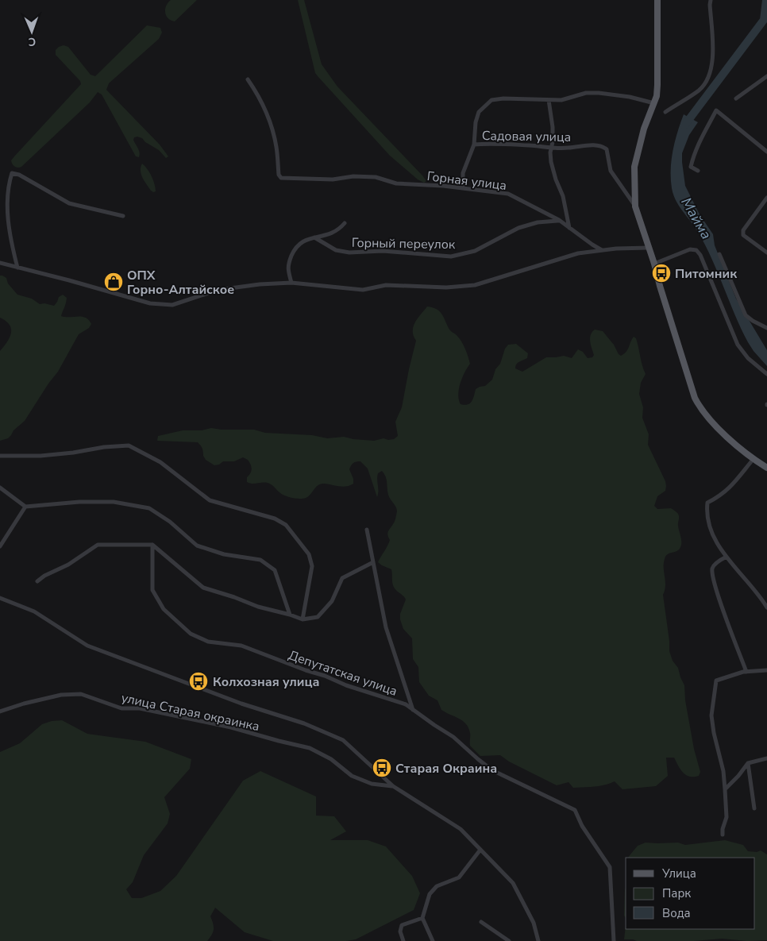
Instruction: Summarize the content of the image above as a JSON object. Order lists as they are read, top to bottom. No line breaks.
{"streets":{"street":["Садовая улица","Горная улица","Горный переулок","Депутатская улица","улица Старая окраинка"]},"crossings":[["Горная улица","Горный переулок"]],"water":["Майма"],"places":{"bus stop":["Питомник","Колхозная улица","Старая Окраина"],"shop":["ОПХ Горно-Алтайское"]},"legend":["Улица","Парк","Вода"],"north":"bottom"}
